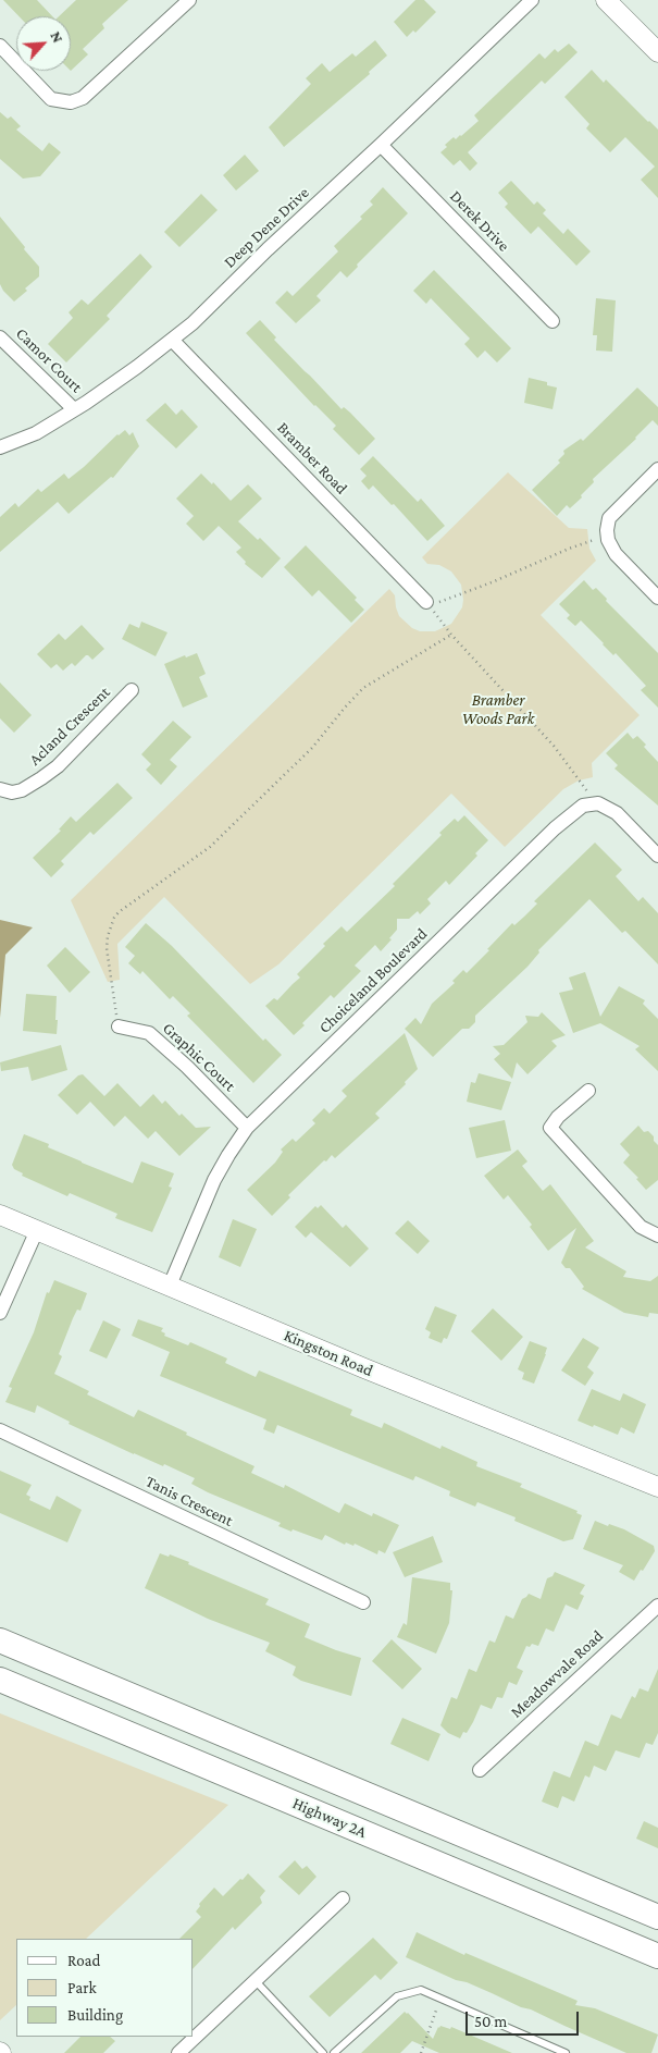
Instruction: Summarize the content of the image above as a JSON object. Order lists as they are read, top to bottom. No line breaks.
{"streets":{"highway":["Highway 2A"],"street":["Derek Drive","Deep Dene Drive","Camor Court","Bramber Road","Acland Crescent","Choiceland Boulevard","Graphic Court","Kingston Road","Tanis Crescent","Meadowvale Road"]},"crossings":[["Derek Drive","Deep Dene Drive"],["Deep Dene Drive","Camor Court"],["Deep Dene Drive","Bramber Road"],["Choiceland Boulevard","Graphic Court"],["Choiceland Boulevard","Kingston Road"]],"parks":["Bramber Woods Park"],"legend":["Road","Park","Building"],"scale_bar":"50 m","north":"top right"}
